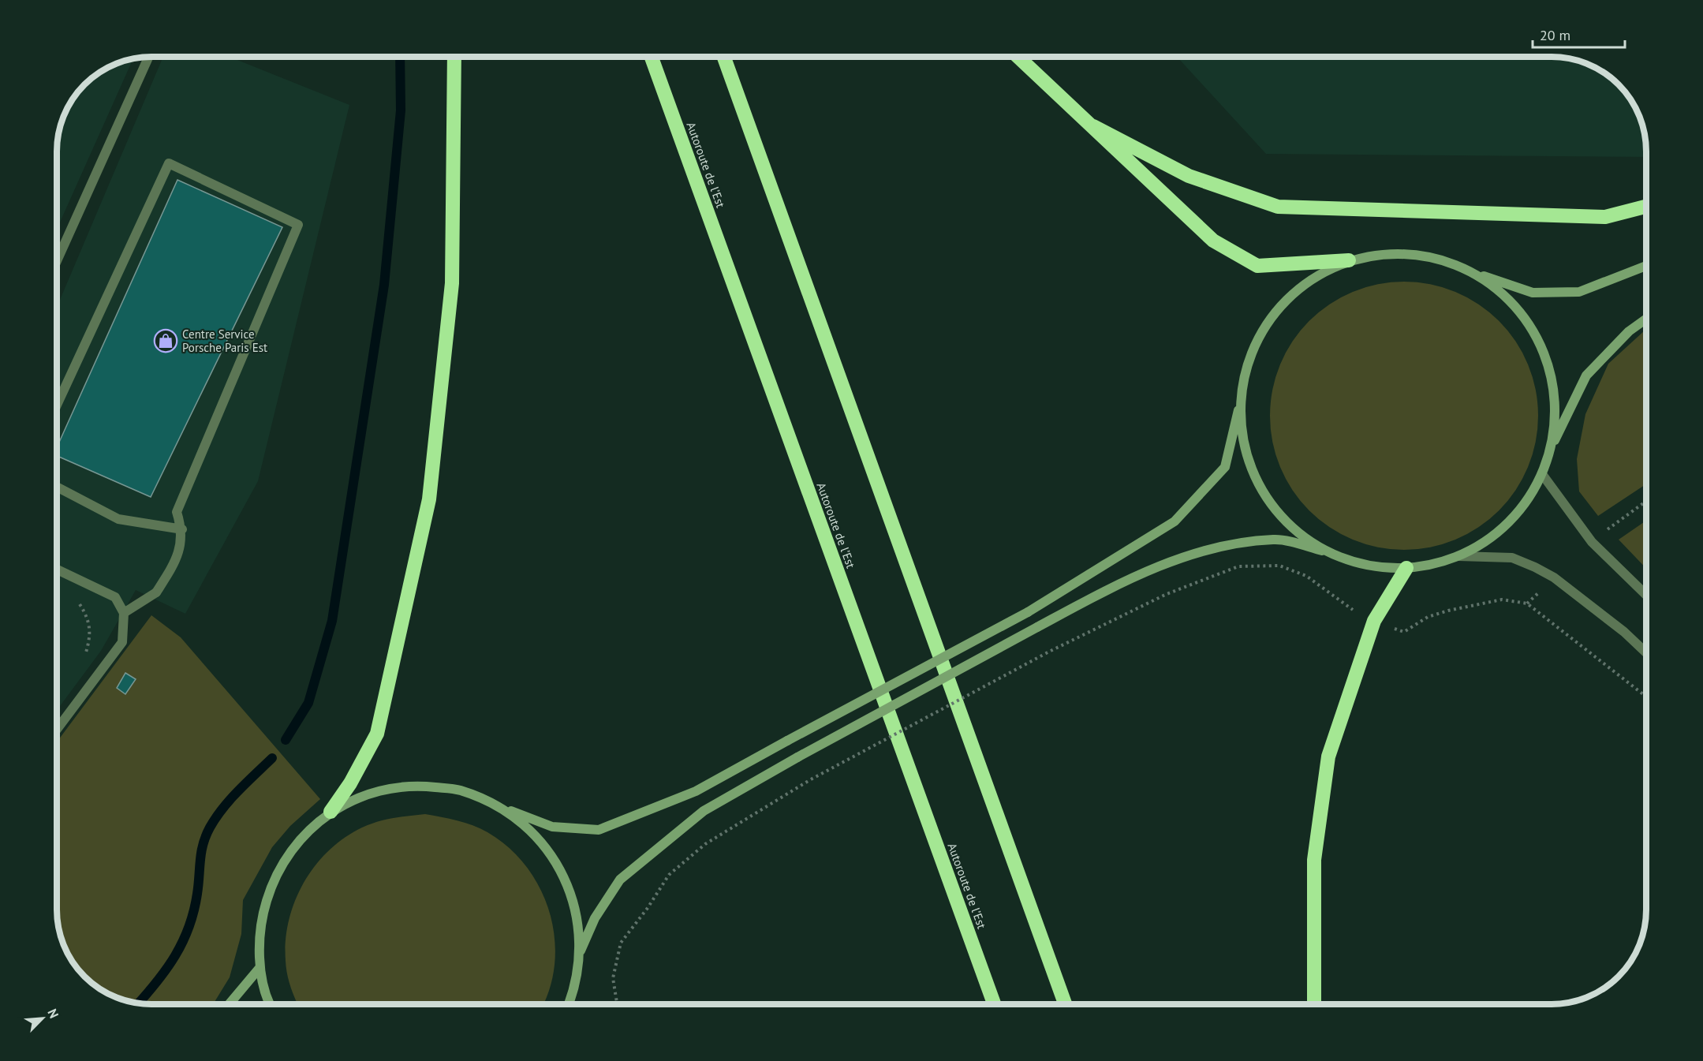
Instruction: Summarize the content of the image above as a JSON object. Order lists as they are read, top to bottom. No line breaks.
{"streets":{"highway":["Autoroute de l’Est"]},"places":{"shop":["Centre Service Porsche Paris Est"]},"scale_bar":"20 m","north":"top right"}
